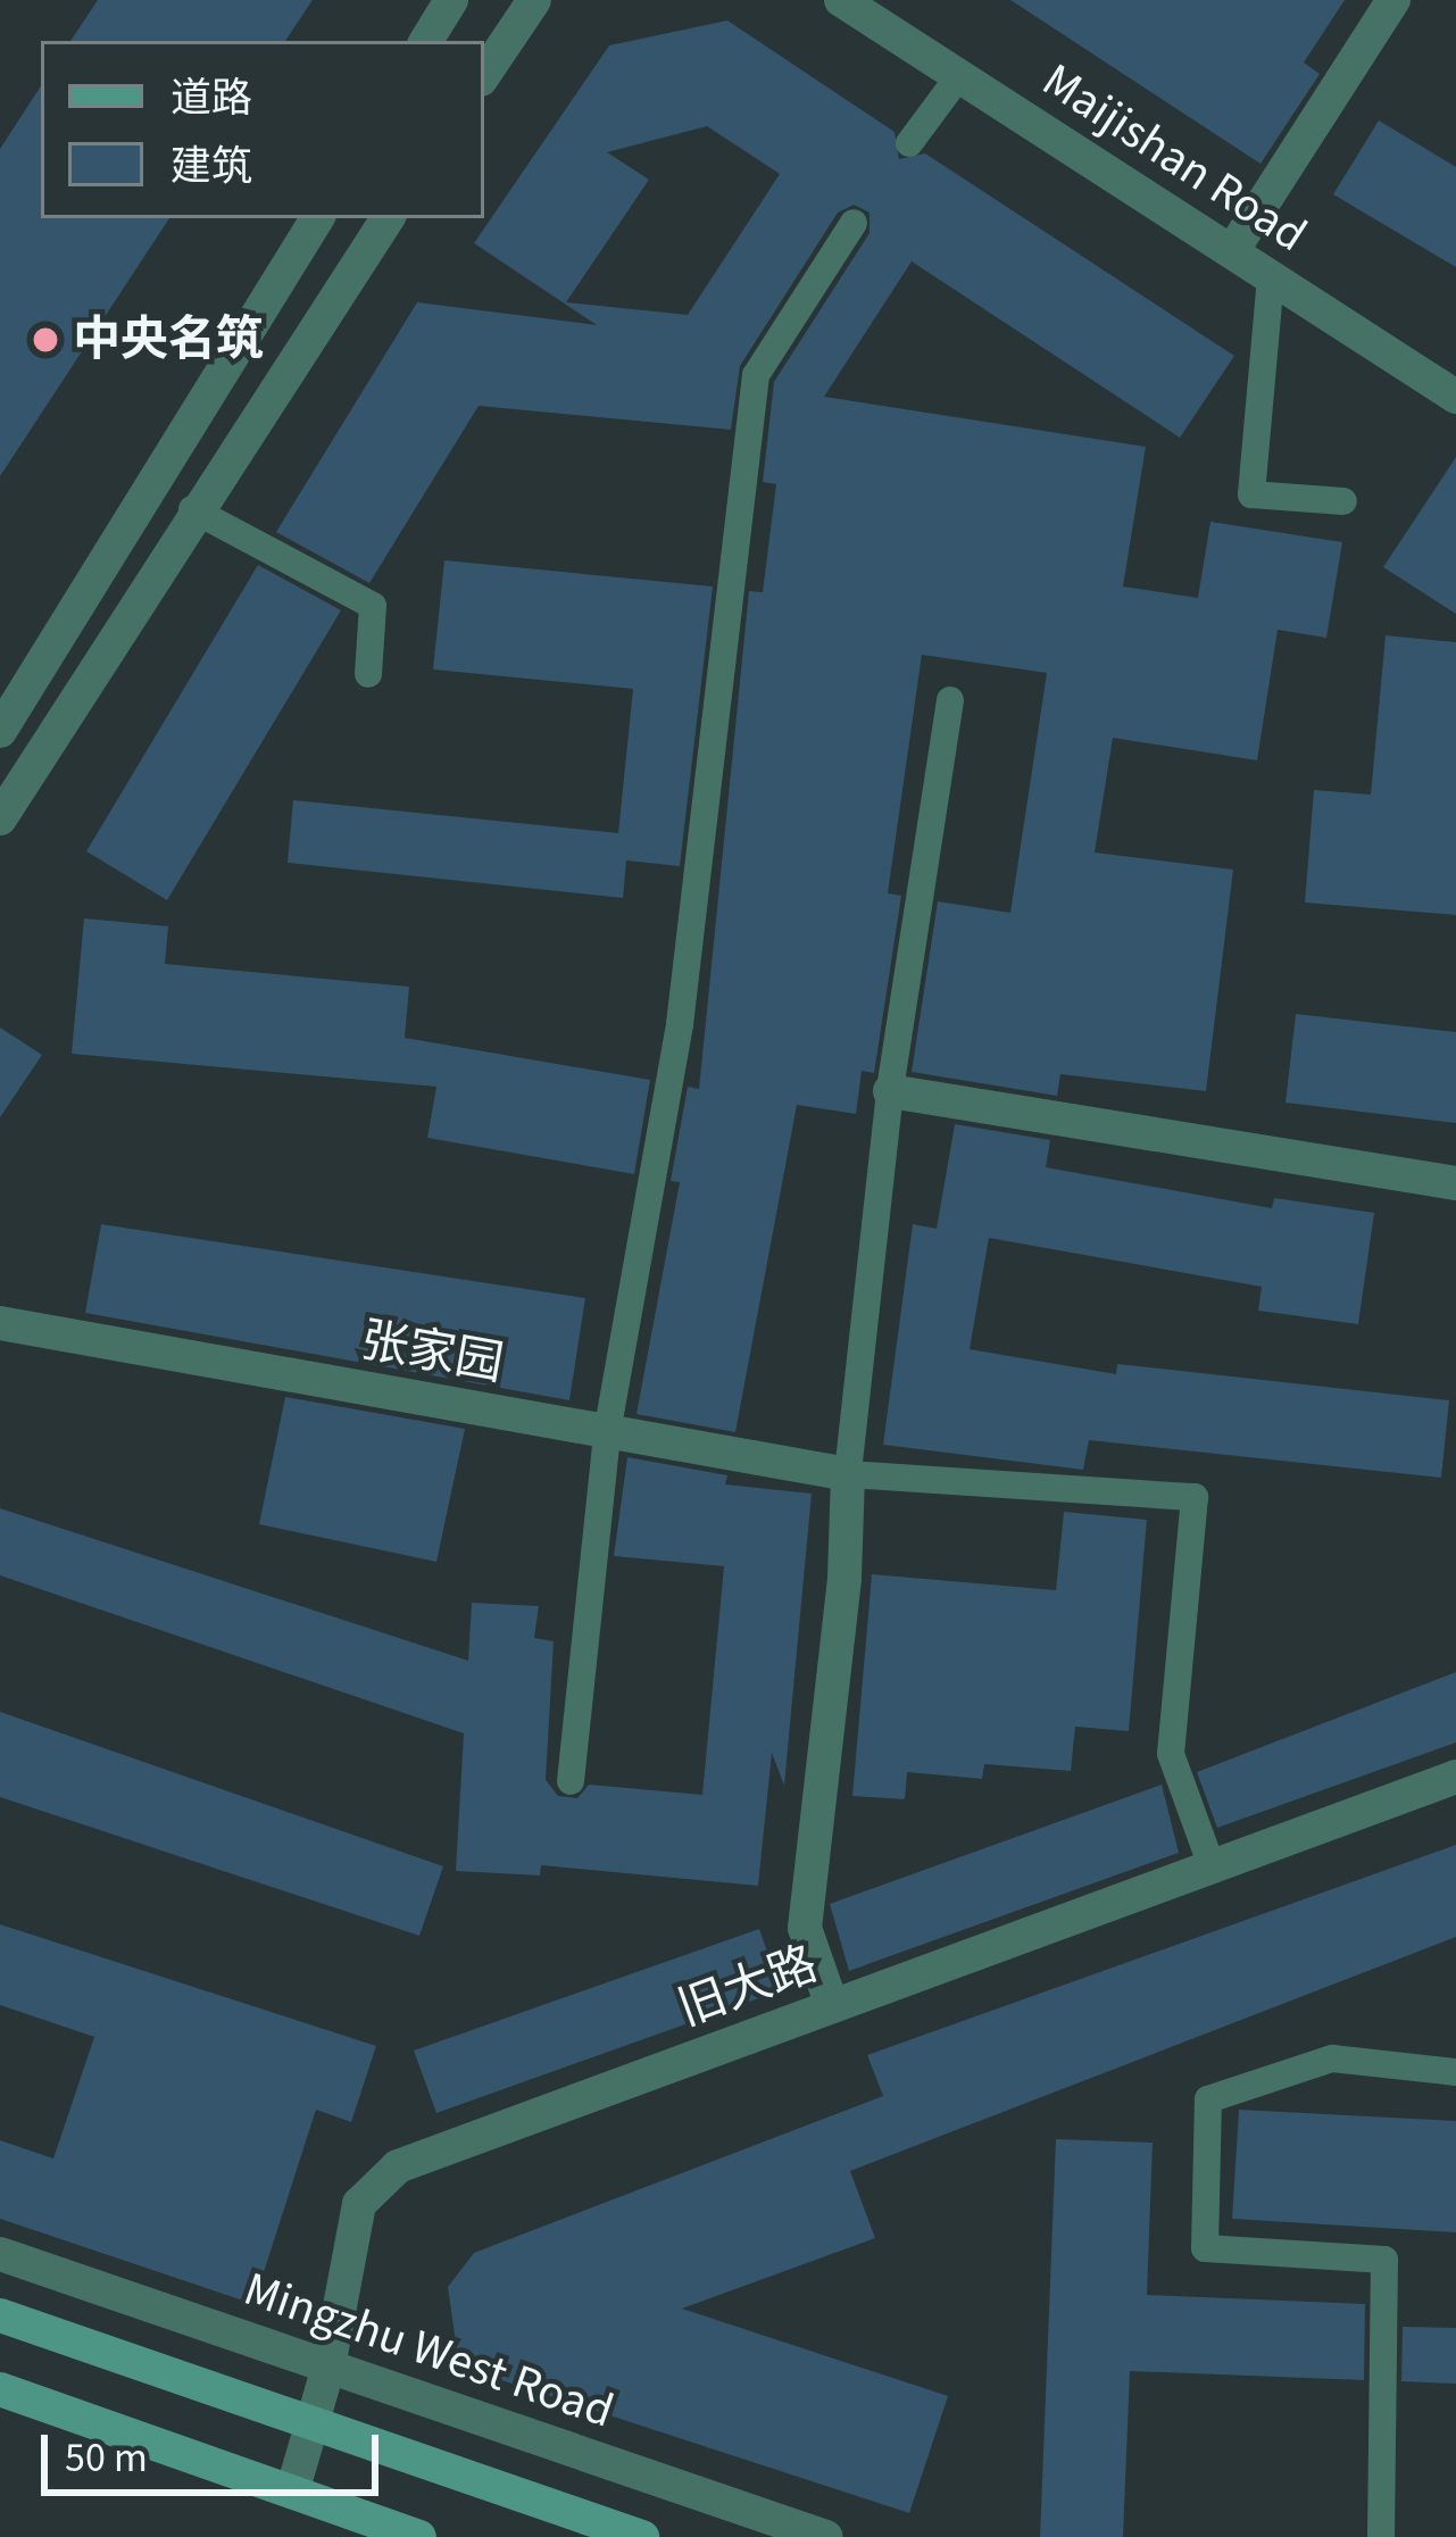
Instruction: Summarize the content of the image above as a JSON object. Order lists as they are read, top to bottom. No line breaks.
{"streets":{"street":["Maijishan Road","张家园","旧大路","Mingzhu West Road"]},"crossings":[["张家园","旧大路"],["旧大路","Mingzhu West Road"]],"places":["中央名筑"],"legend":["道路","建筑"],"scale_bar":"50 m"}
